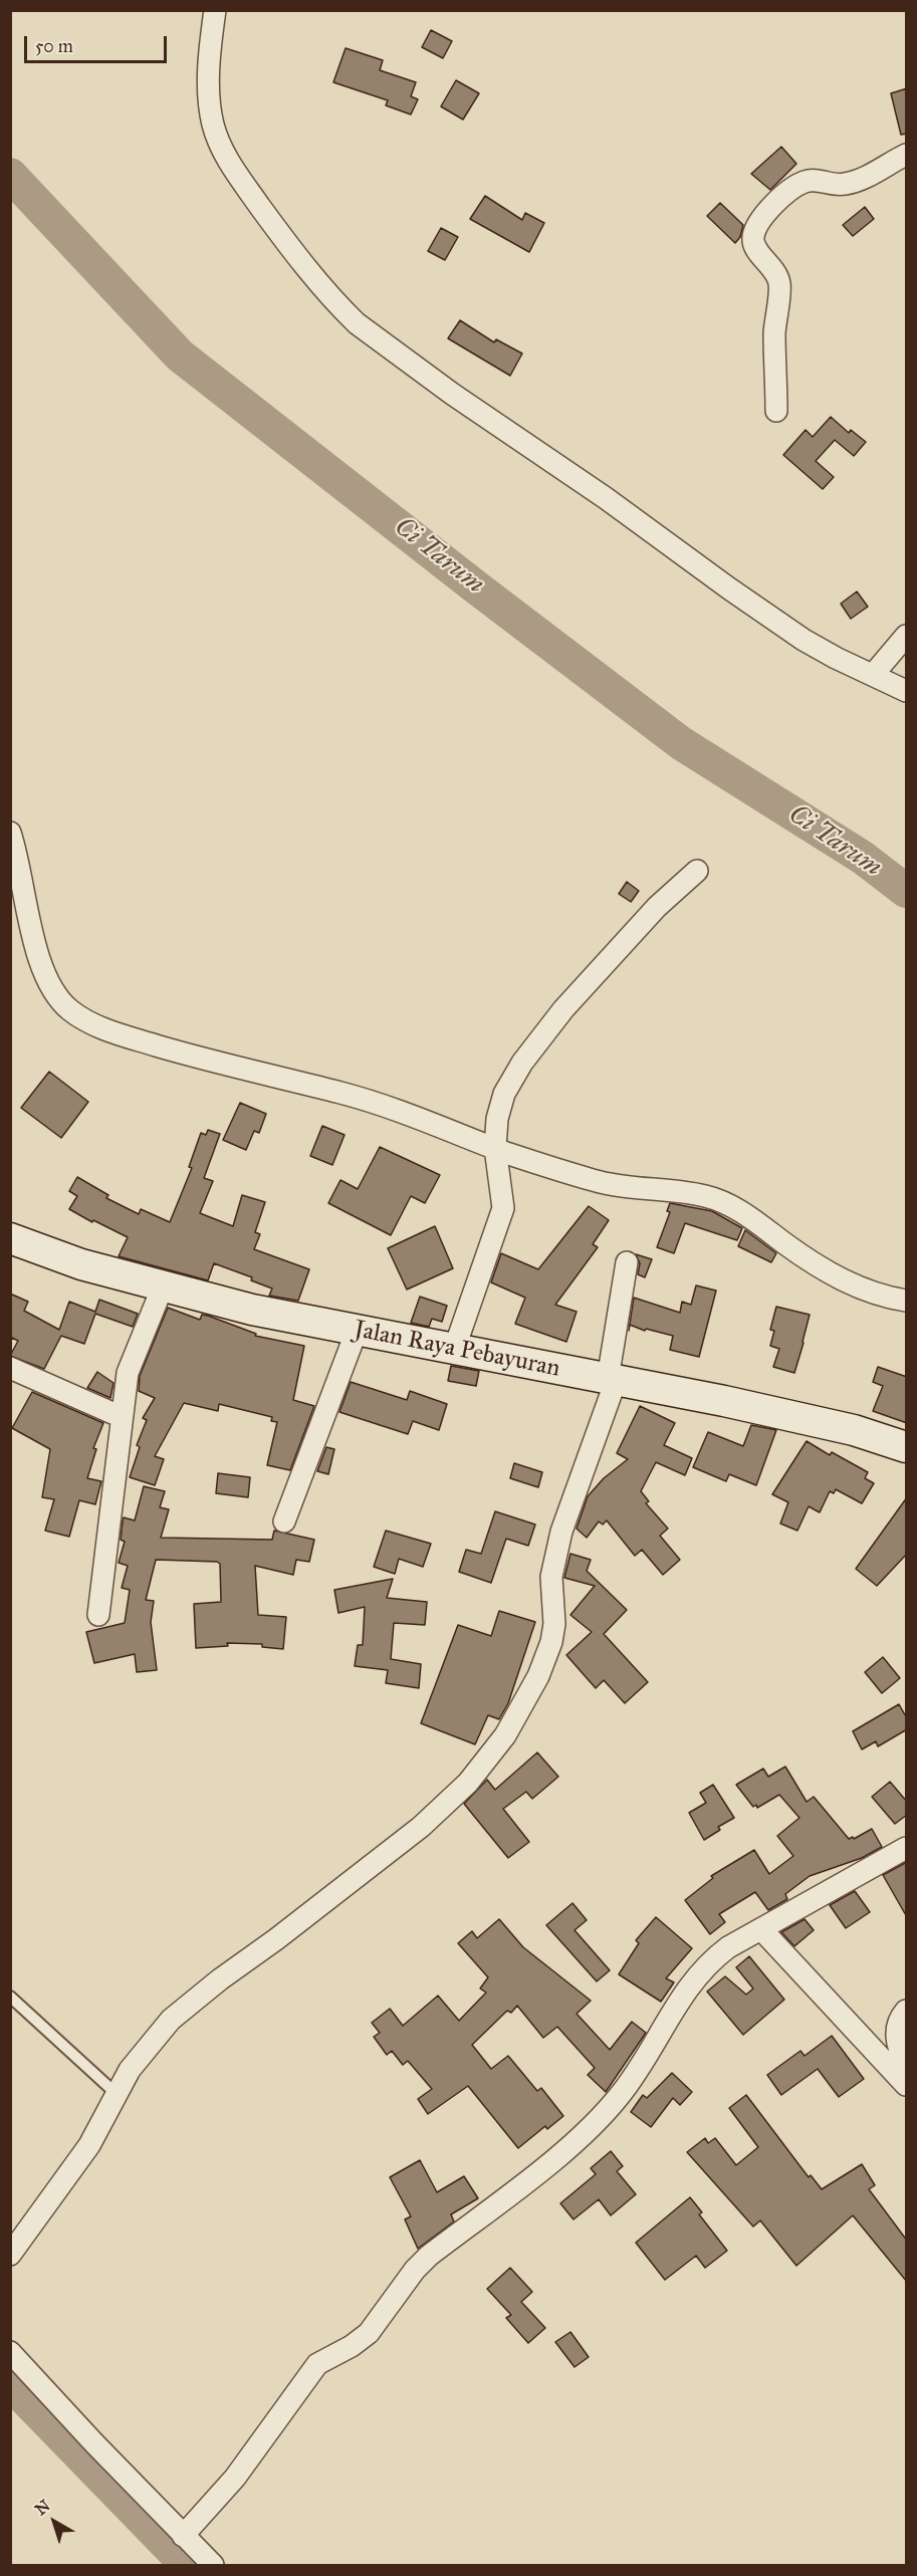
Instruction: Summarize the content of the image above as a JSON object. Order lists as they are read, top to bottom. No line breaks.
{"streets":{"main road":["Jalan Raya Pebayuran"]},"water":["Ci Tarum"],"scale_bar":"50 m","north":"top left"}
